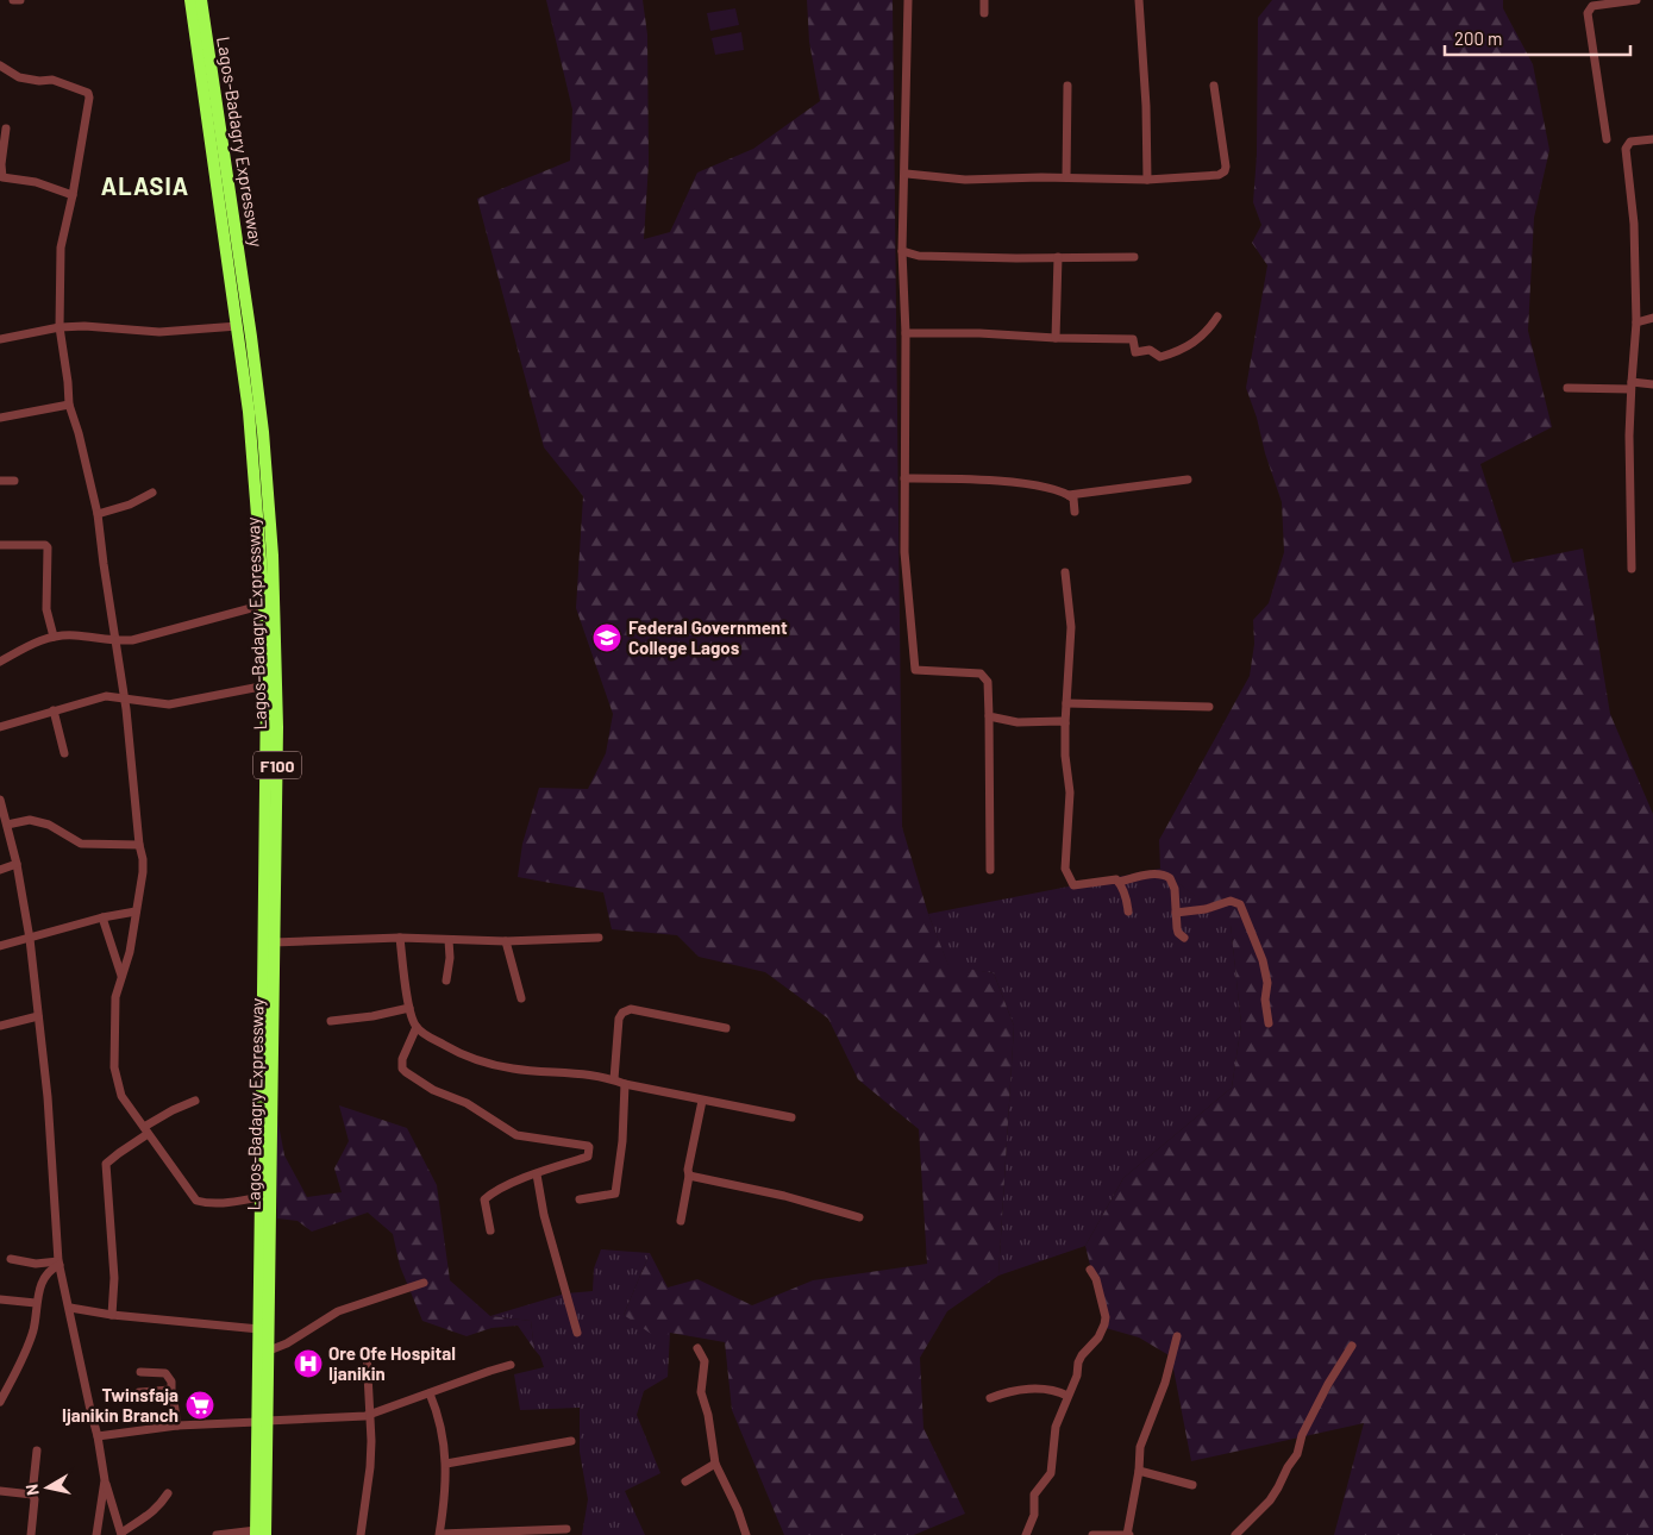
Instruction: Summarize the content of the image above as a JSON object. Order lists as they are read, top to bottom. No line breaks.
{"streets":{"highway":["Lagos-Badagry Expressway","F100"]},"districts":["ALASIA"],"places":{"school or university":["Federal Government College Lagos"],"hospital":["Ore Ofe Hospital Ijanikin"],"supermarket":["Twinsfaja Ijanikin Branch"]},"scale_bar":"200 m","north":"left"}
